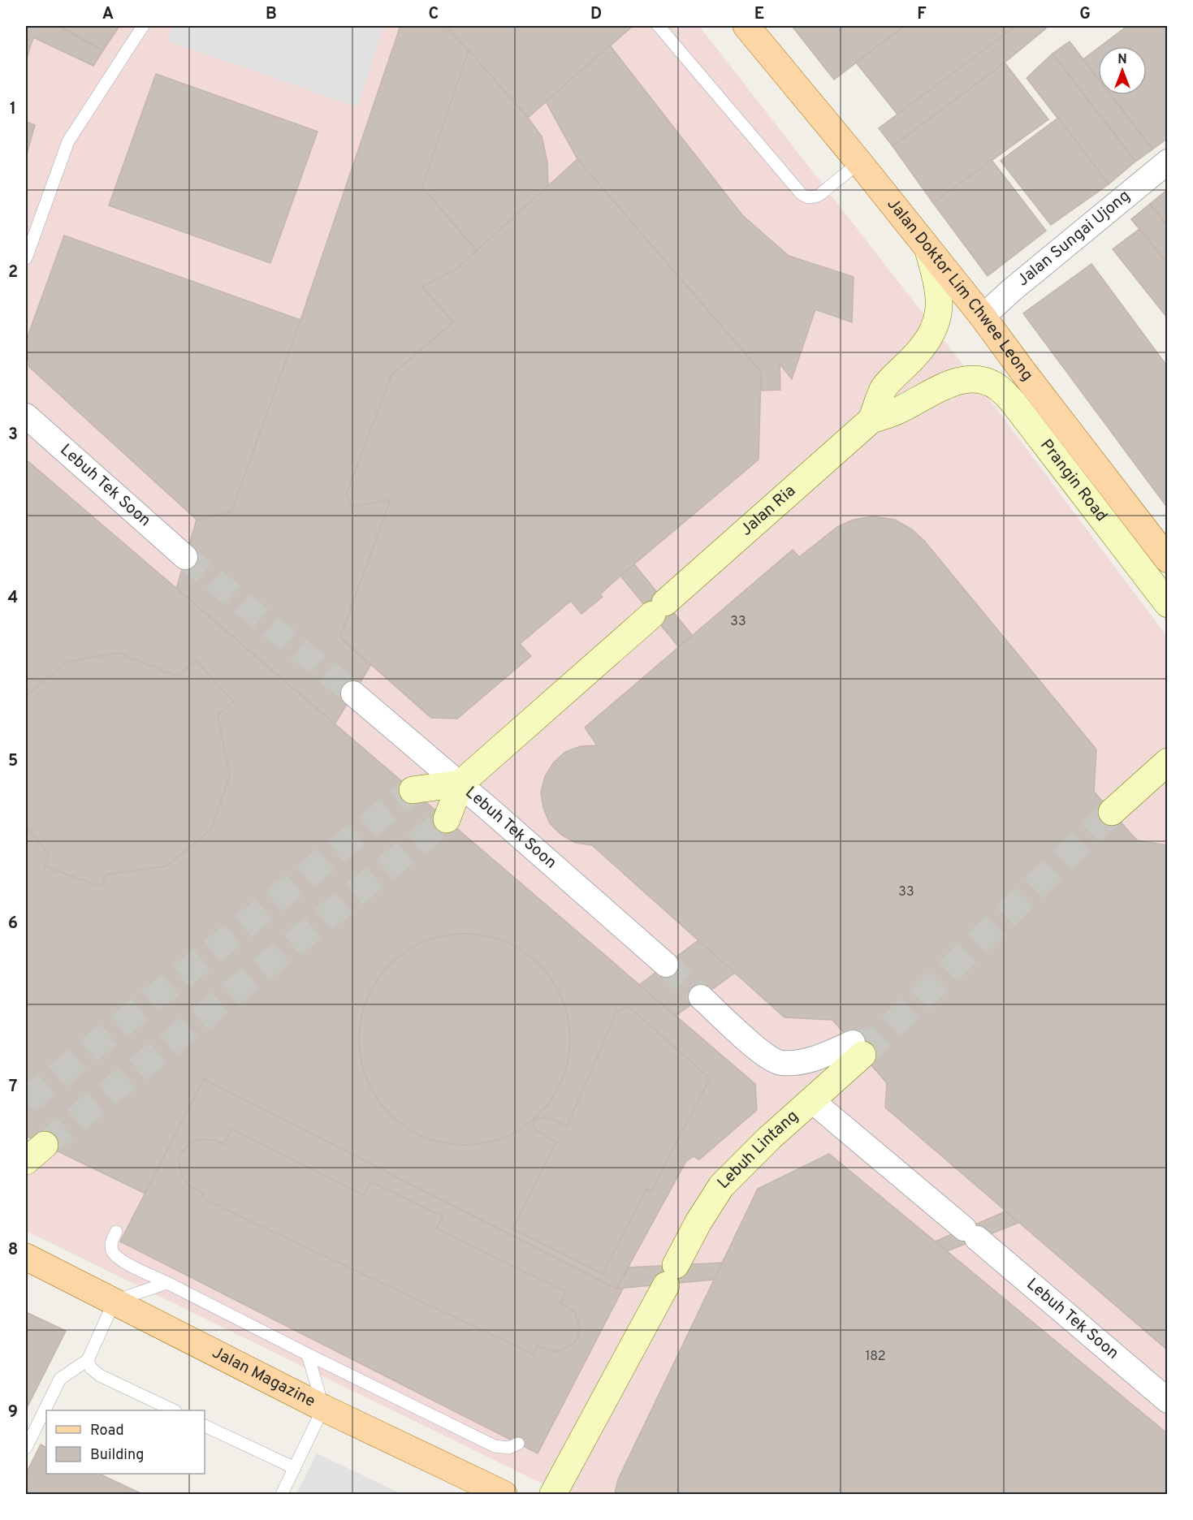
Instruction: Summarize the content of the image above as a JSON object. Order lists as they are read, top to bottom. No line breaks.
{"streets":{"main road":["Jalan Doktor Lim Chwee Leong","Jalan Magazine"],"street":["Jalan Sungai Ujong","Prangin Road","Lebuh Tek Soon","Jalan Ria","Lebuh Lintang"]},"crossings":[["Jalan Sungai Ujong","Jalan Doktor Lim Chwee Leong"],["Jalan Doktor Lim Chwee Leong","Jalan Ria"],["Prangin Road","Jalan Ria"],["Lebuh Tek Soon","Jalan Ria"],["Lebuh Tek Soon","Lebuh Lintang"]],"house_numbers":["33","33","182"],"legend":["Road","Building"],"north":"top","grid":{"columns":["A","B","C","D","E","F","G"],"rows":["1","2","3","4","5","6","7","8","9"]}}
